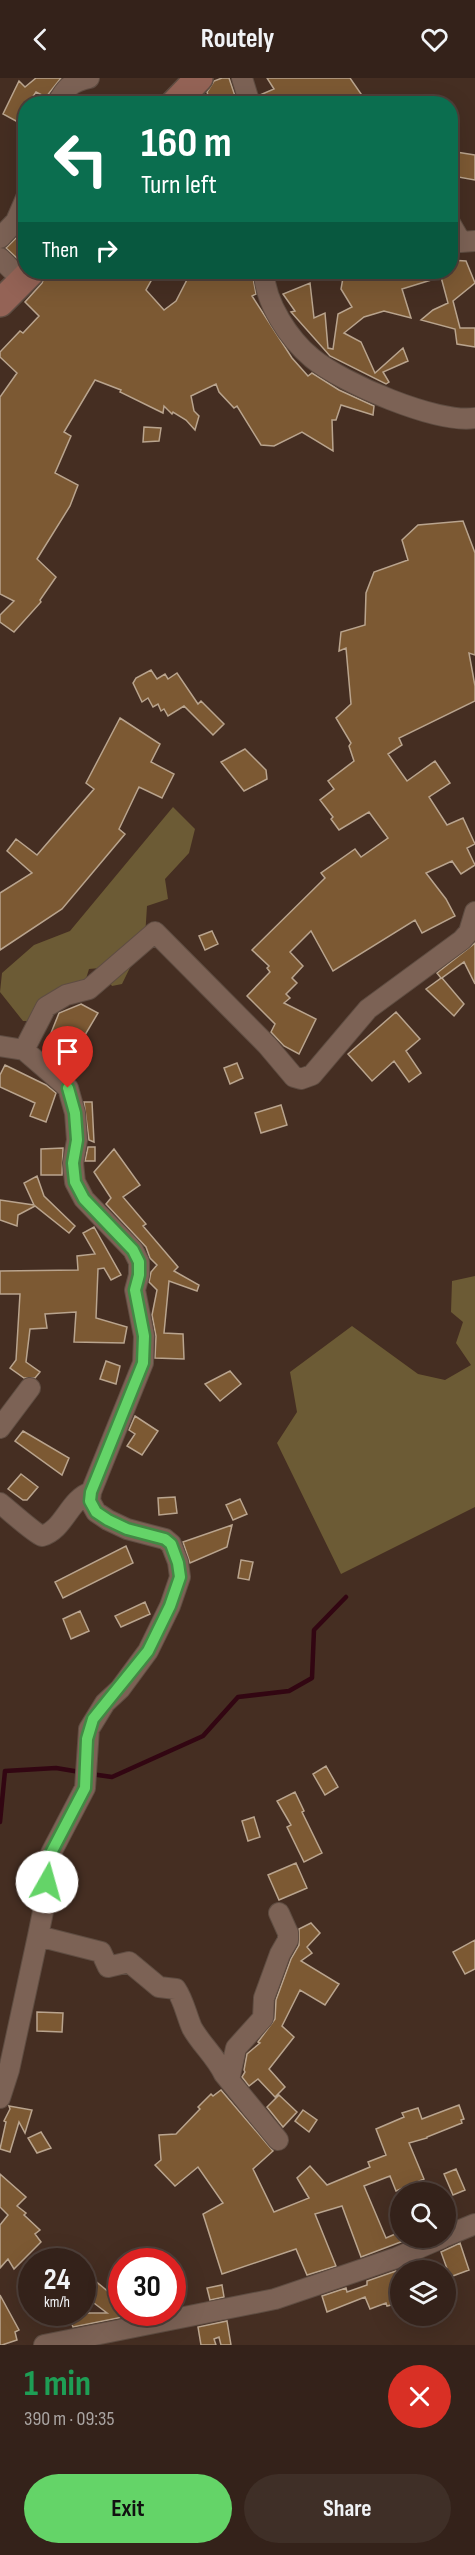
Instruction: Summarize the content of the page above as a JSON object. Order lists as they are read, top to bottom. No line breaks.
{"page":{"header":"Routely","turn":["160 m","Turn left"],"then":"Then","speed":"24 km/h","limit":"30","heading":["1 min","390 m · 09:35"],"buttons":["Exit","Share"]}}
